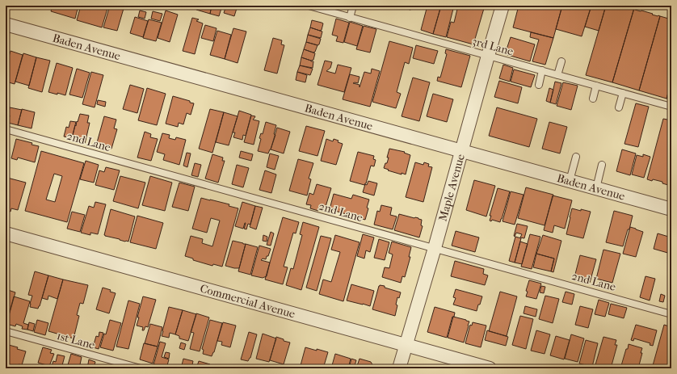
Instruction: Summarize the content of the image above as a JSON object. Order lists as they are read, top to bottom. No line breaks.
{"streets":{"street":["Baden Avenue","Maple Avenue","Commercial Avenue"],"lane":["3rd Lane","2nd Lane","1st Lane"]},"crossings":[["3rd Lane","Maple Avenue"],["Baden Avenue","Maple Avenue"],["2nd Lane","Maple Avenue"],["Maple Avenue","Commercial Avenue"]]}
